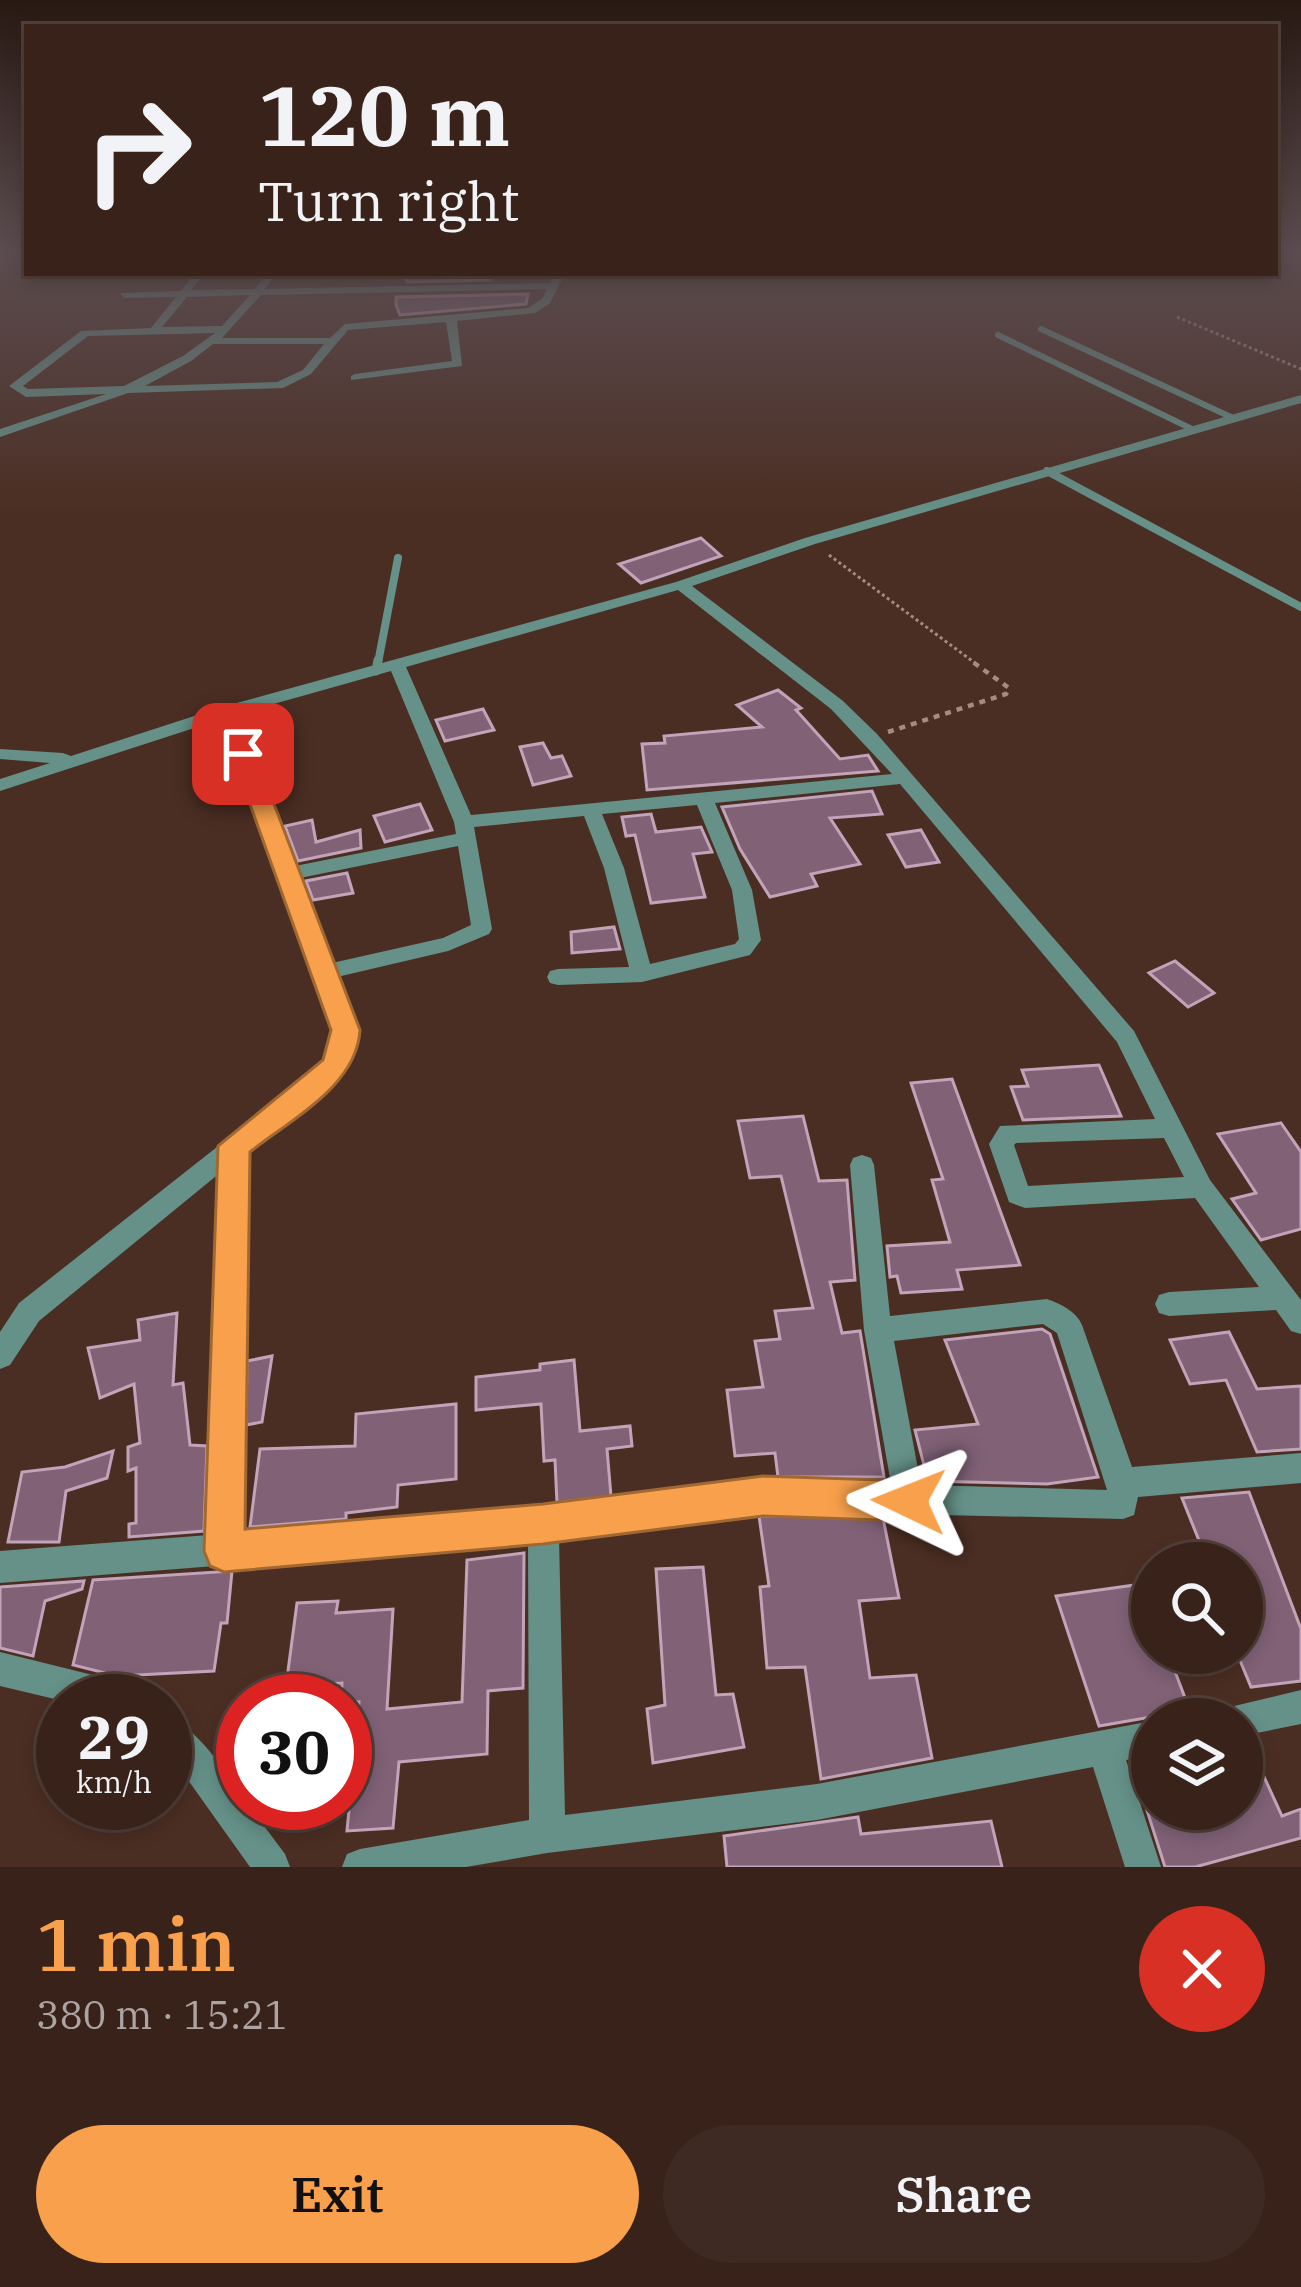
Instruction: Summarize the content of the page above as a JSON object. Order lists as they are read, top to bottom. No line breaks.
{"page":{"turn":["120 m","Turn right"],"speed":"29 km/h","limit":"30","heading":["1 min","380 m · 15:21"],"buttons":["Exit","Share"]}}
